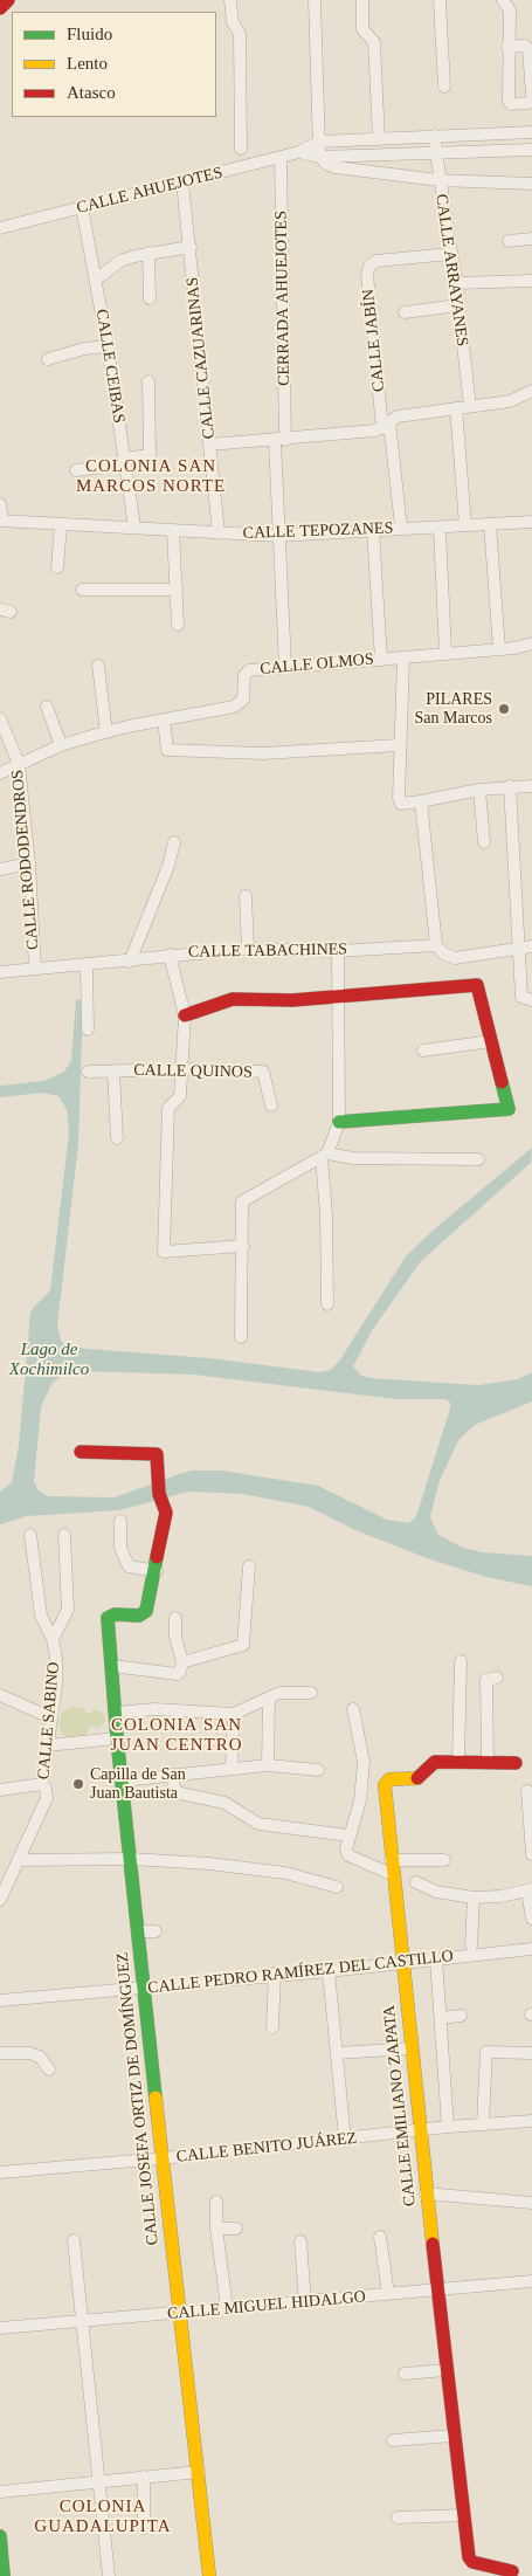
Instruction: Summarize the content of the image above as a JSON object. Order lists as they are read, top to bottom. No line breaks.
{"streets":{"street":["CALLE AHUEJOTES","CALLE ARRAYANES","CERRADA AHUEJOTES","CALLE JABÍN","CALLE CAZUARINAS","CALLE CEIBAS","CALLE TEPOZANES","CALLE OLMOS","CALLE RODODENDROS","CALLE TABACHINES","CALLE QUINOS","CALLE SABINO","CALLE PEDRO RAMÍREZ DEL CASTILLO","CALLE JOSEFA ORTIZ DE DOMÍNGUEZ","CALLE EMILIANO ZAPATA","CALLE BENITO JUÁREZ","CALLE MIGUEL HIDALGO"]},"crossings":[["CALLE AHUEJOTES","CALLE ARRAYANES"],["CALLE AHUEJOTES","CERRADA AHUEJOTES"],["CALLE AHUEJOTES","CALLE CAZUARINAS"],["CALLE AHUEJOTES","CALLE CEIBAS"],["CALLE ARRAYANES","CALLE JABÍN"],["CERRADA AHUEJOTES","CALLE TEPOZANES"],["CERRADA AHUEJOTES","CALLE OLMOS"],["CALLE JABÍN","CALLE TEPOZANES"],["CALLE CAZUARINAS","CALLE TEPOZANES"],["CALLE CEIBAS","CALLE TEPOZANES"],["CALLE OLMOS","CALLE RODODENDROS"],["CALLE RODODENDROS","CALLE TABACHINES"],["CALLE PEDRO RAMÍREZ DEL CASTILLO","CALLE JOSEFA ORTIZ DE DOMÍNGUEZ"],["CALLE PEDRO RAMÍREZ DEL CASTILLO","CALLE EMILIANO ZAPATA"],["CALLE JOSEFA ORTIZ DE DOMÍNGUEZ","CALLE BENITO JUÁREZ"],["CALLE JOSEFA ORTIZ DE DOMÍNGUEZ","CALLE MIGUEL HIDALGO"],["CALLE EMILIANO ZAPATA","CALLE BENITO JUÁREZ"],["CALLE EMILIANO ZAPATA","CALLE MIGUEL HIDALGO"]],"districts":["COLONIA SAN MARCOS NORTE","COLONIA SAN JUAN CENTRO","COLONIA GUADALUPITA"],"water":["Lago de Xochimilco"],"places":["PILARES San Marcos","Capilla de San Juan Bautista"],"legend":["Fluido","Lento","Atasco"]}
